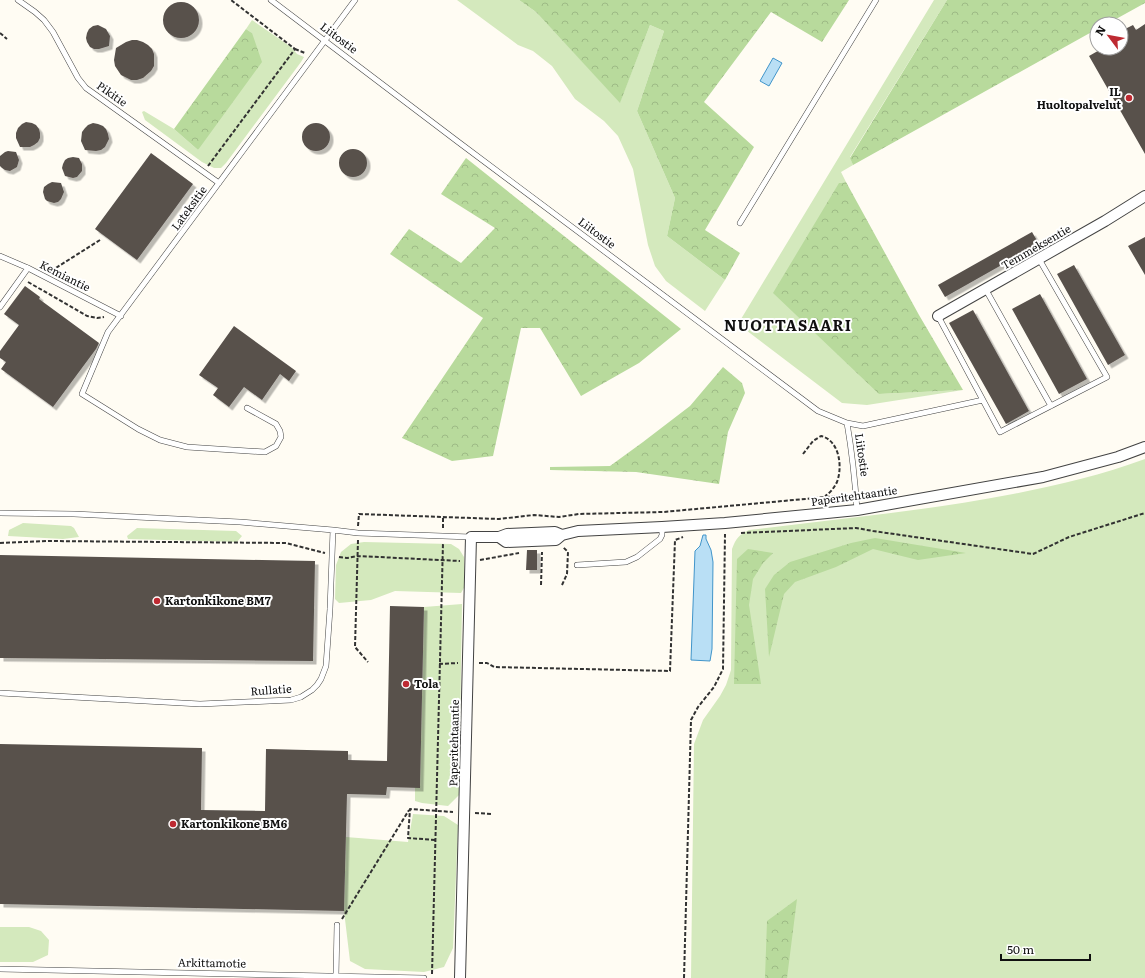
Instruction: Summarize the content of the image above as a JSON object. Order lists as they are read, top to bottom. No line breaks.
{"streets":{"street":["Temmeksentie","Paperitehtaantie"],"lane":["Liitostie","Pikitie","Lateksitie","Kemiantie","Rullatie","Arkittamotie"]},"crossings":[["Liitostie","Lateksitie"],["Liitostie","Paperitehtaantie"],["Pikitie","Lateksitie"],["Lateksitie","Kemiantie"]],"districts":["NUOTTASAARI"],"places":["IL Huoltopalvelut","Kartonkikone BM7","Tola","Kartonkikone BM6"],"scale_bar":"50 m","north":"top left"}
